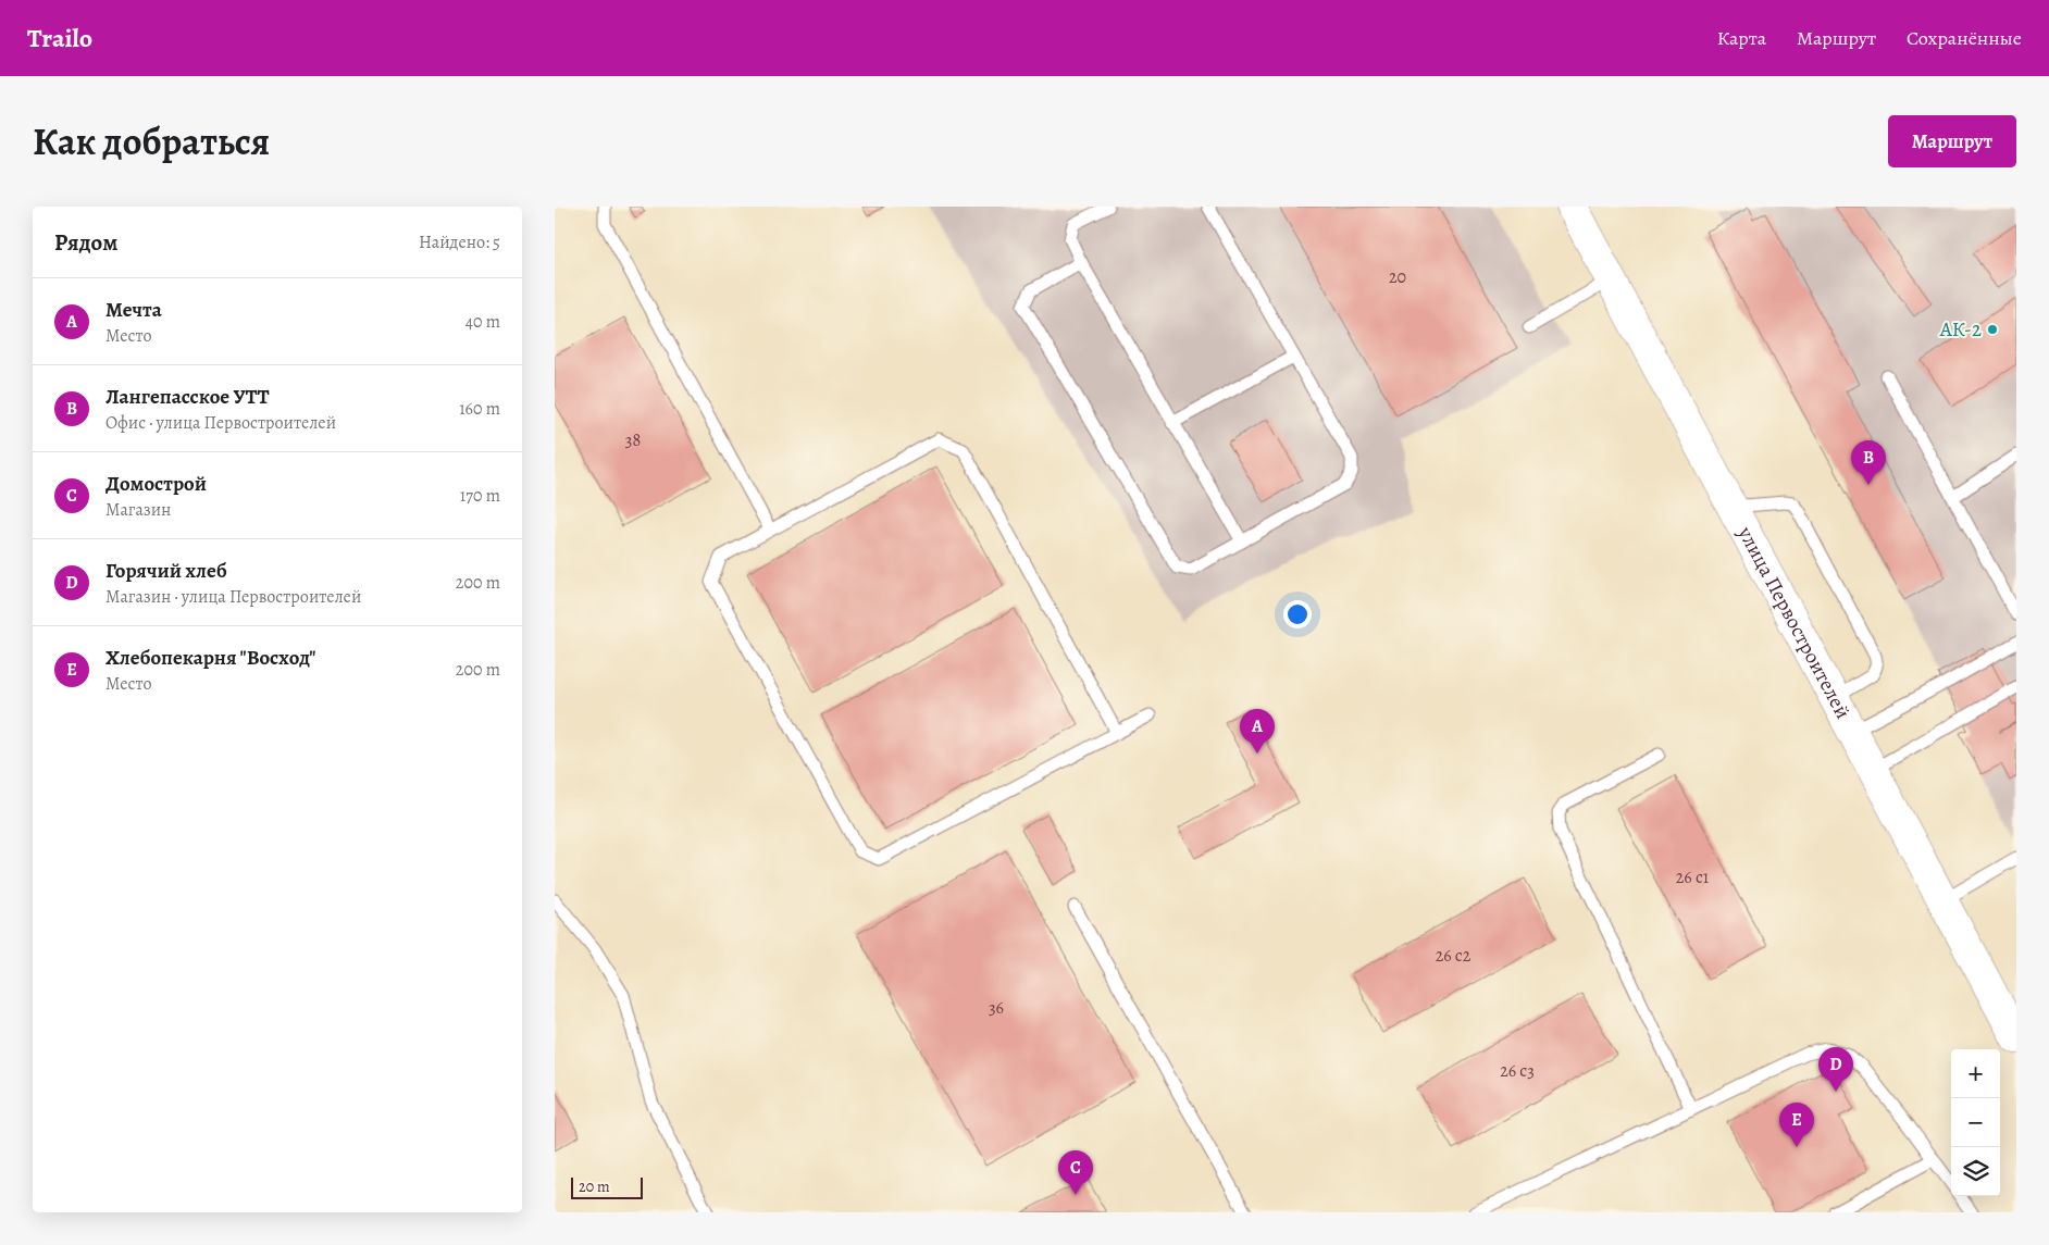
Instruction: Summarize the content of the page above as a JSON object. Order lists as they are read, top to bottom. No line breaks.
{"streets":{"street":["улица Первостроителей"]},"places":["АК-2"],"house_numbers":["20","38","26 с1","26 с2","36","26 с3"],"scale_bar":"20 m","page":{"header":"Trailo","nav":["Карта","Маршрут","Сохранённые"],"title":"Как добраться","buttons":"Маршрут","heading":["Рядом","Найдено: 5"],"list":[{"mark":"A","name":"Мечта","note":"Место","value":"40 m"},{"mark":"B","name":"Лангепасское УТТ","note":"Офис · улица Первостроителей","value":"160 m"},{"mark":"C","name":"Домострой","note":"Магазин","value":"170 m"},{"mark":"D","name":"Горячий хлеб","note":"Магазин · улица Первостроителей","value":"200 m"},{"mark":"E","name":"Хлебопекарня \"Восход\"","note":"Место","value":"200 m"}],"pins":["B","A","D","E","C"],"map_buttons":["+","−"],"scale":"20 m"}}
